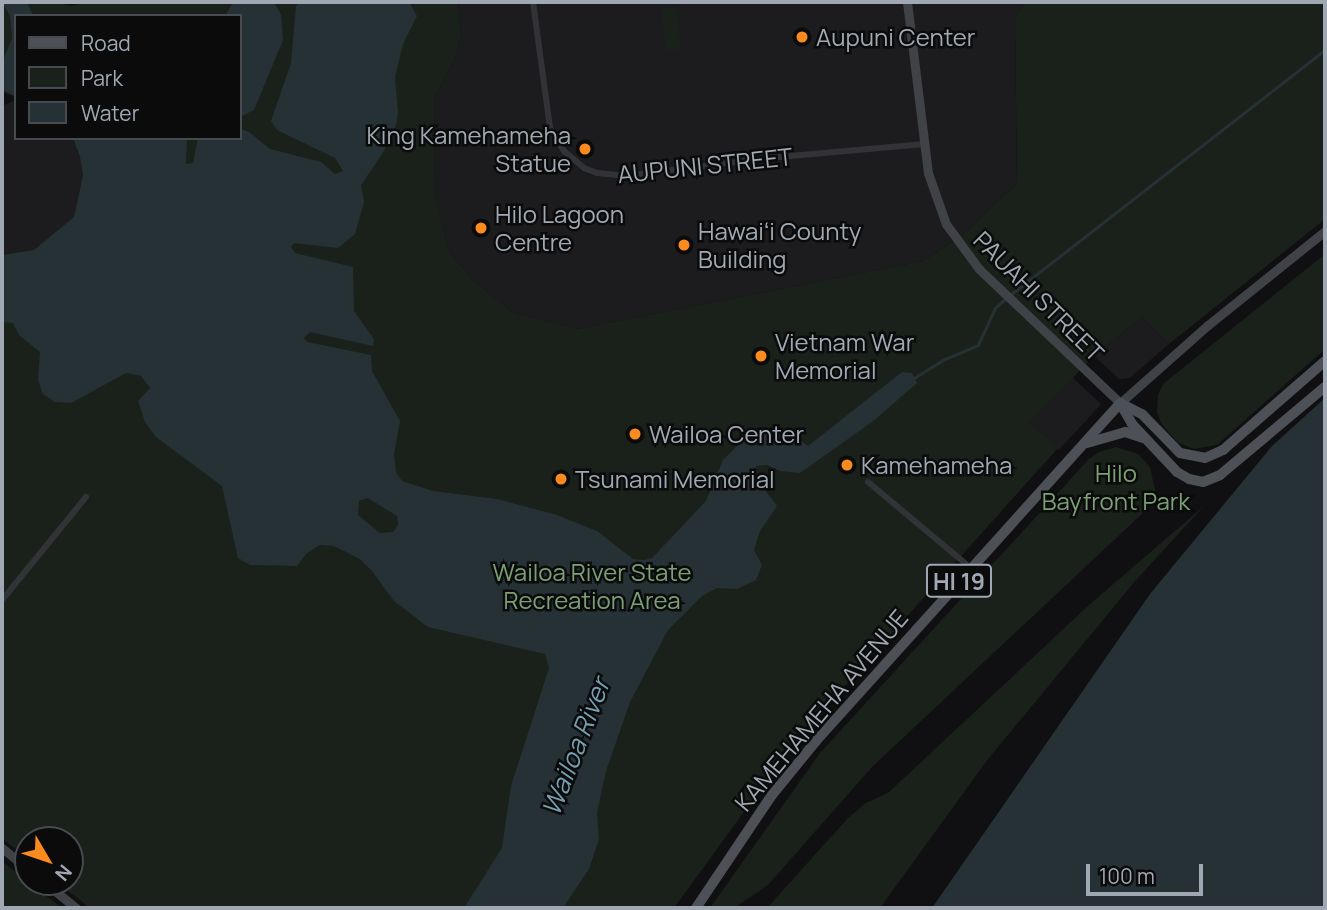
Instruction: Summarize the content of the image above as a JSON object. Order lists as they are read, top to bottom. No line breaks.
{"streets":{"main road":["HI 19","KAMEHAMEHA AVENUE"],"street":["AUPUNI STREET","PAUAHI STREET"]},"crossings":[["AUPUNI STREET","PAUAHI STREET"],["PAUAHI STREET","KAMEHAMEHA AVENUE"]],"water":["Wailoa River"],"parks":["Hilo Bayfront Park","Wailoa River State Recreation Area"],"places":["Aupuni Center","King Kamehameha Statue","Hilo Lagoon Centre","Hawaiʻi County Building","Vietnam War Memorial","Wailoa Center","Kamehameha","Tsunami Memorial"],"legend":["Road","Park","Water"],"scale_bar":"100 m","north":"bottom right"}
